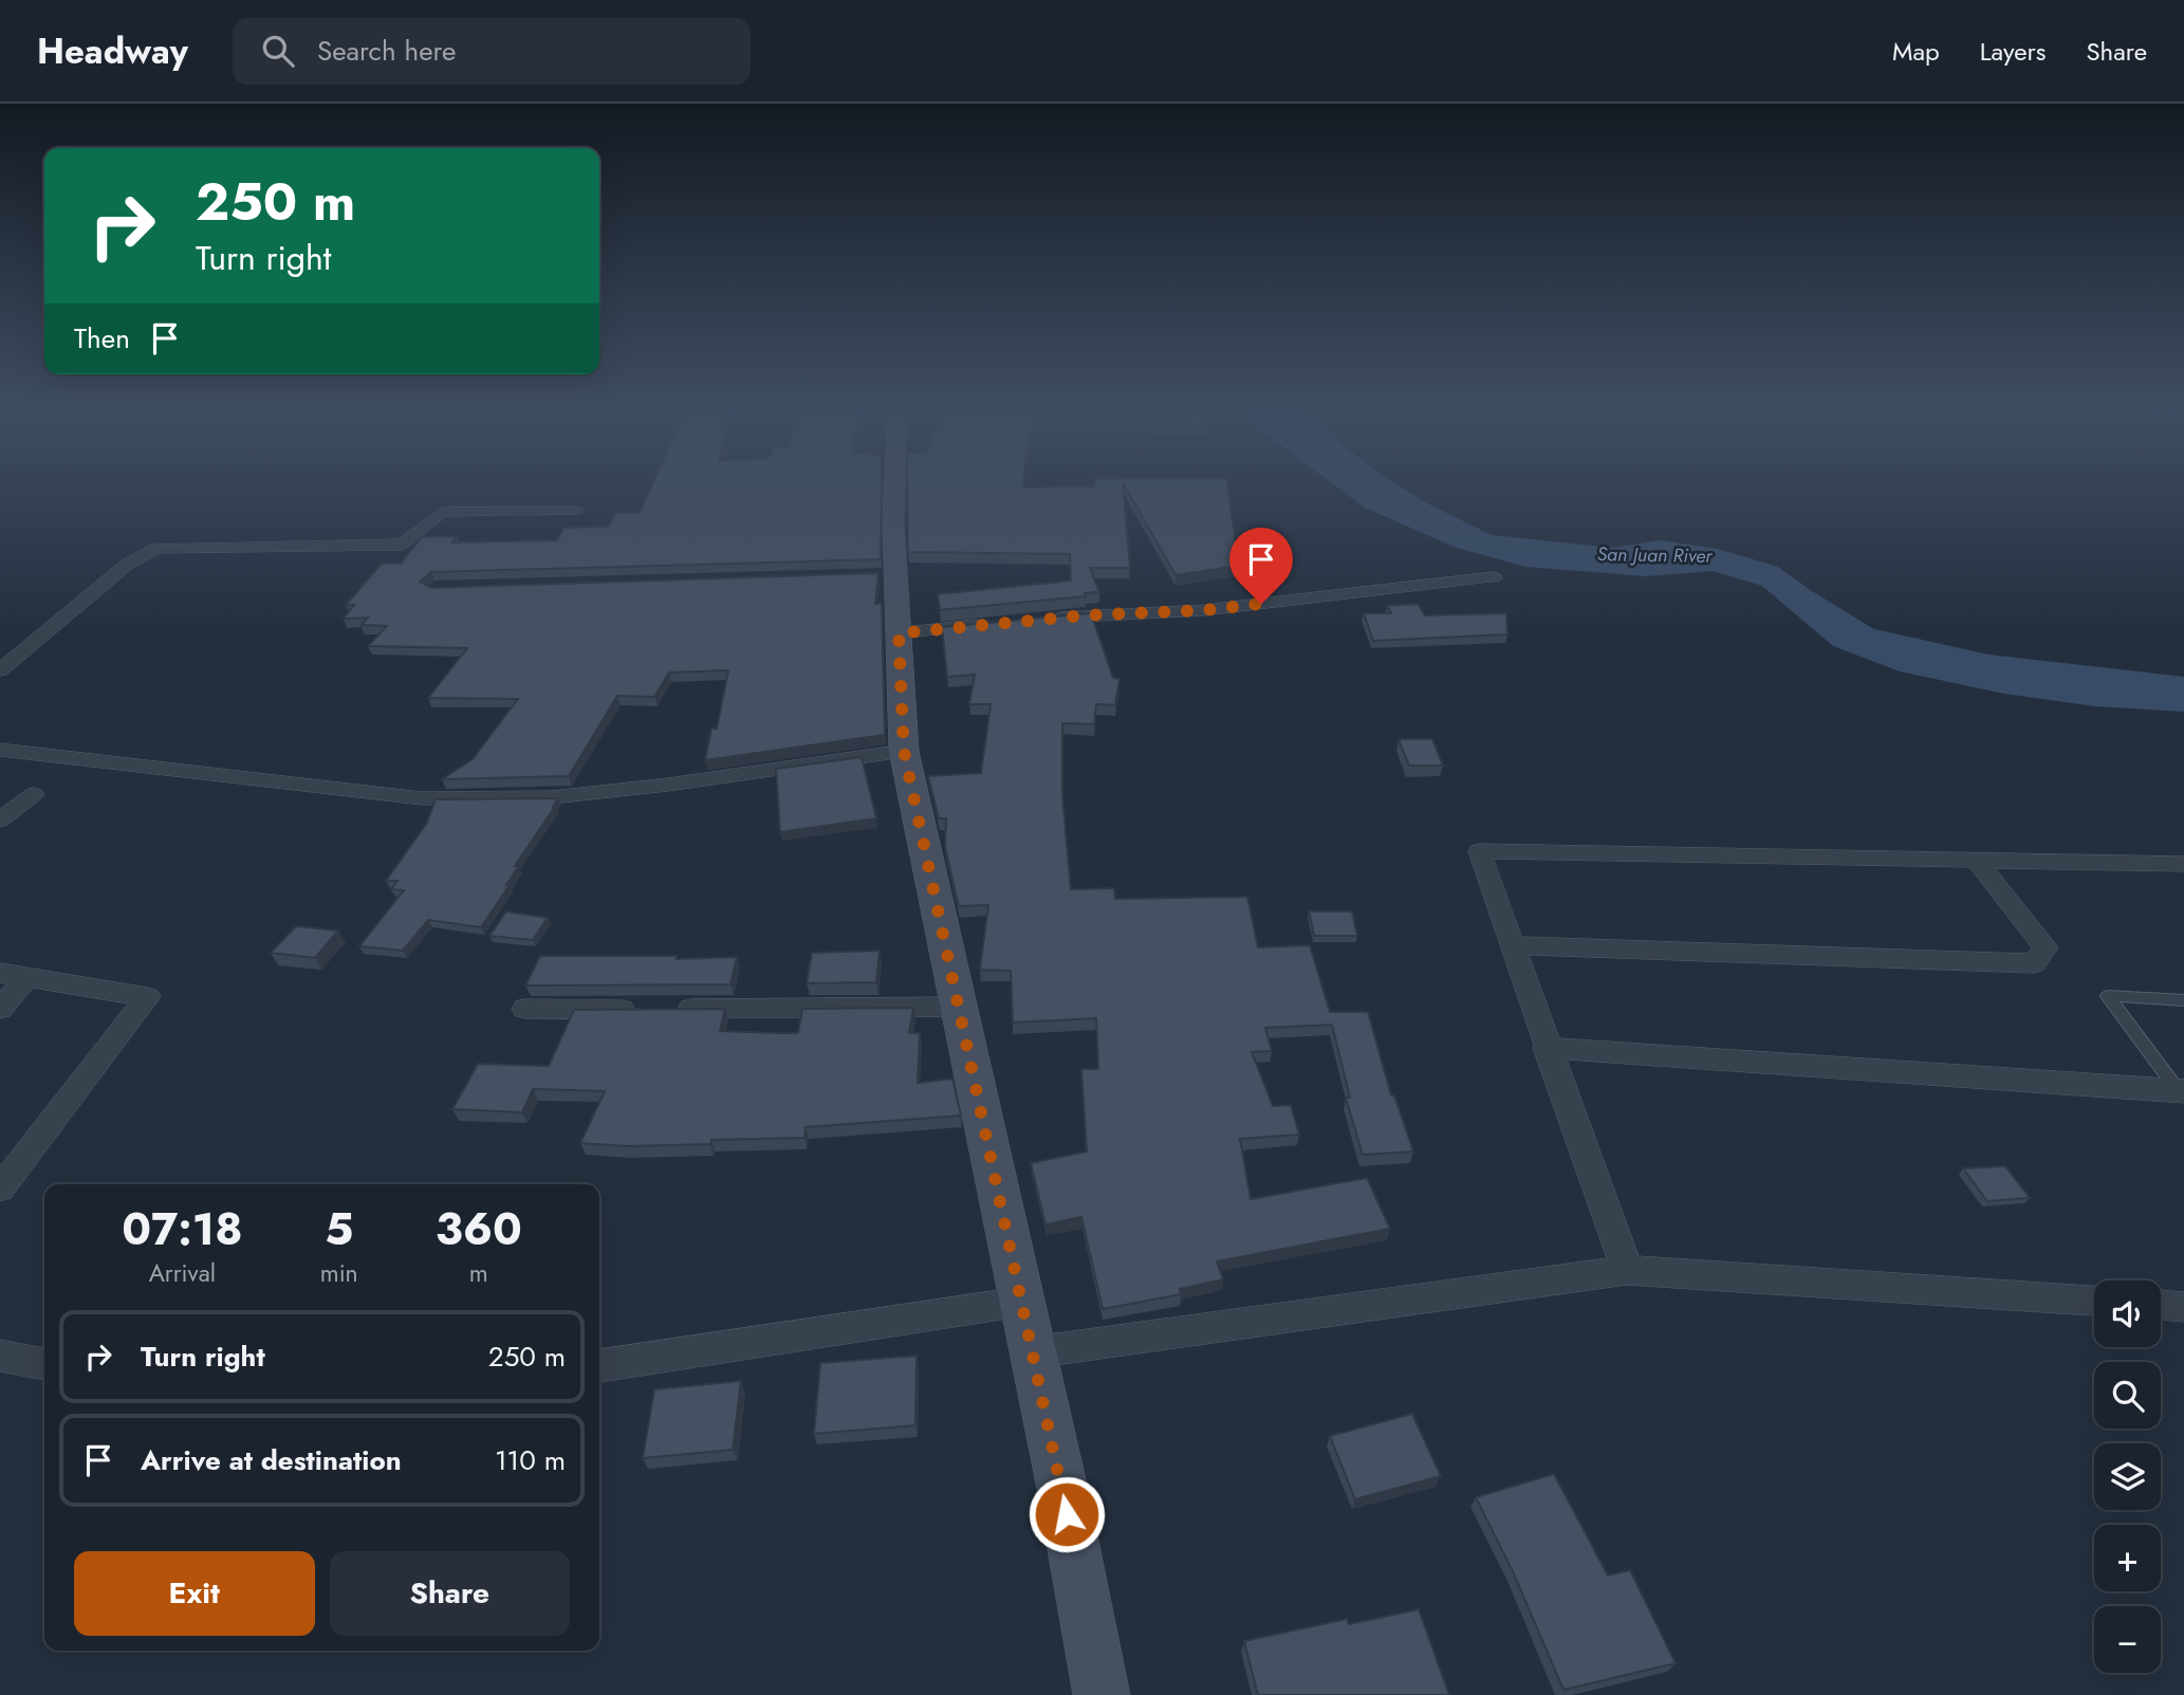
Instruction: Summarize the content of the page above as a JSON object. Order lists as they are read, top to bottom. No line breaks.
{"water":["San Juan River"],"page":{"header":"Headway","search":"Search here","nav":["Map","Layers","Share"],"turn":["250 m","Turn right"],"then":"Then","eta":["07:18","Arrival","5","min","360","m"],"map_buttons":["+","−"],"list":[{"name":"Turn right","value":"250 m"},{"name":"Arrive at destination","value":"110 m"}],"buttons":["Exit","Share"]}}
